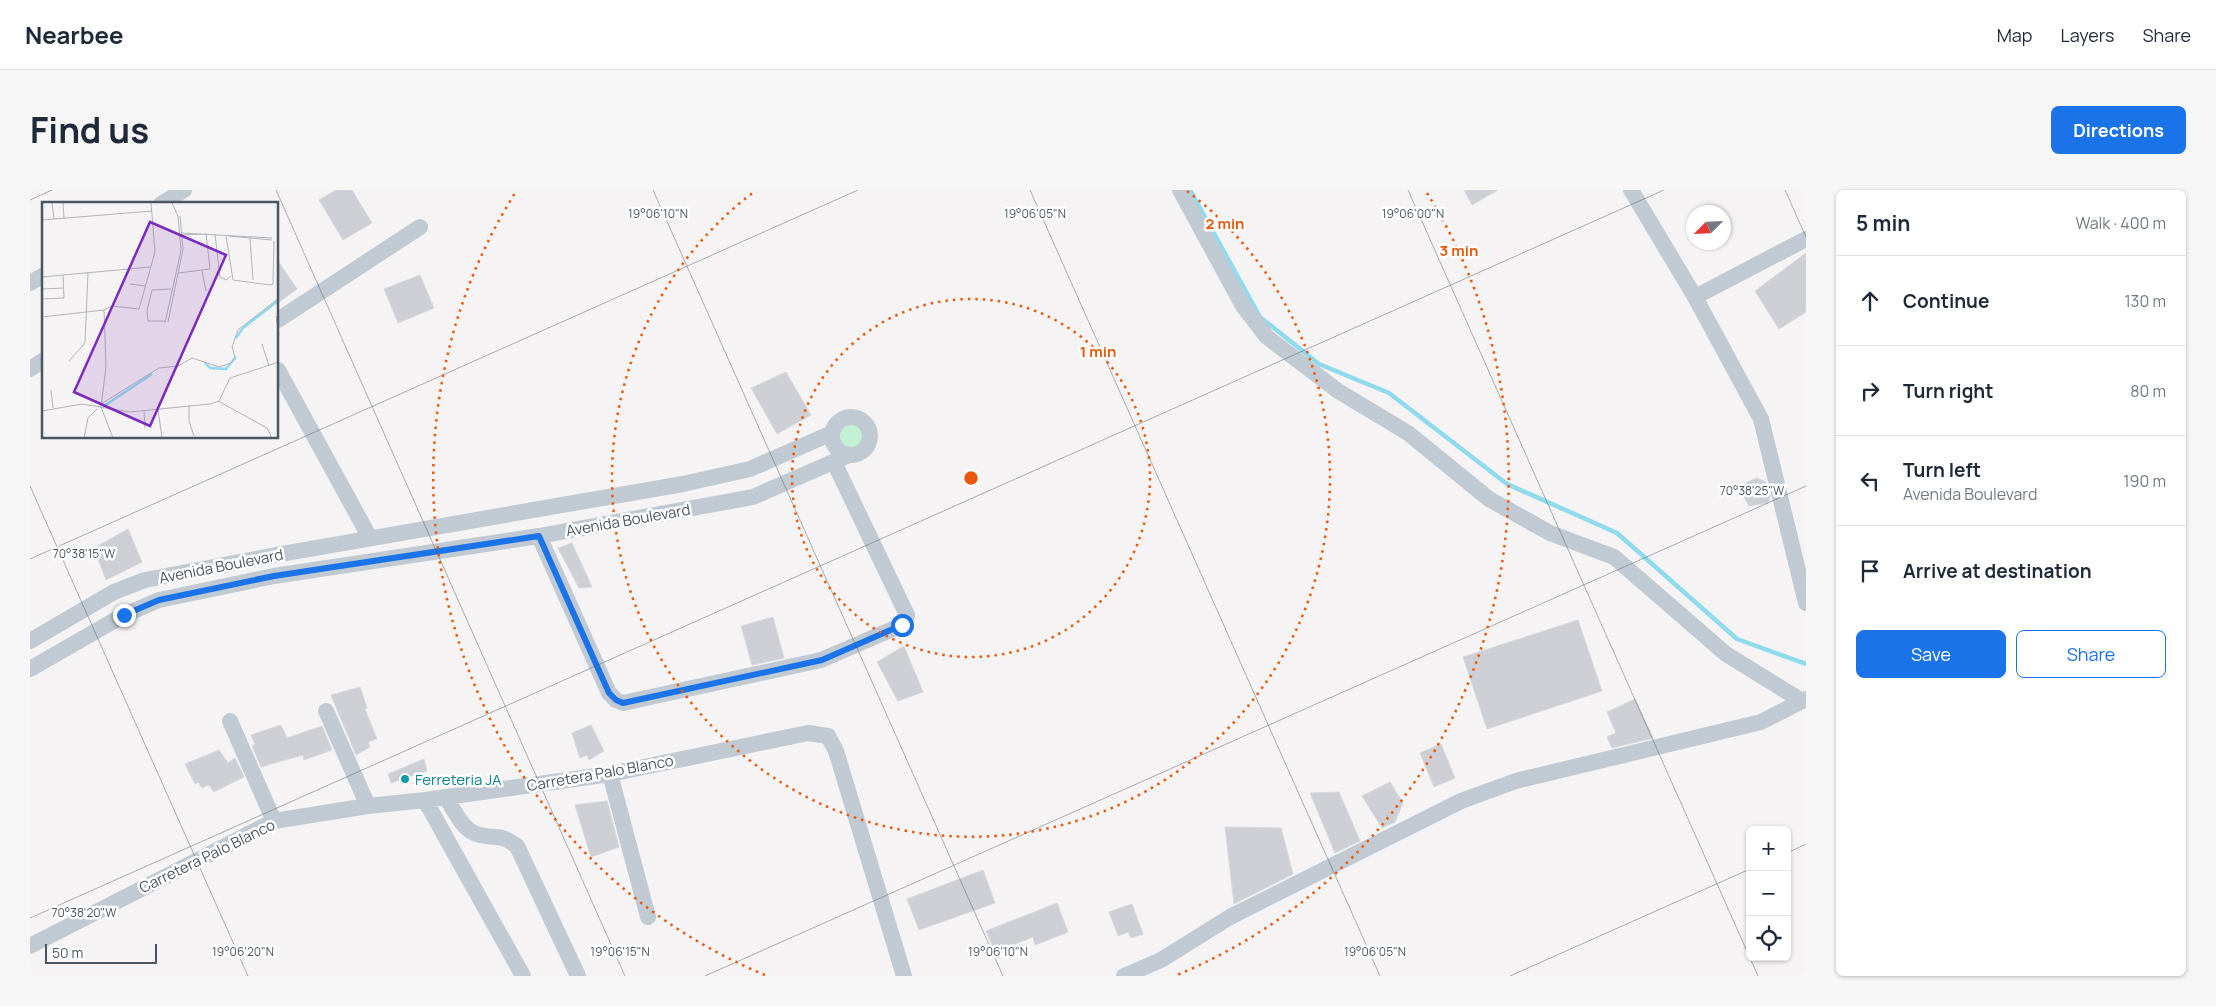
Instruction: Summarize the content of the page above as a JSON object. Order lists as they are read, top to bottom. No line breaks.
{"streets":{"street":["Avenida Boulevard","Carretera Palo Blanco"]},"places":["Ferreteria JA"],"scale_bar":"50 m","north":"bottom left","page":{"header":"Nearbee","nav":["Map","Layers","Share"],"title":"Find us","buttons":["Directions",["Save","Share"]],"heading":["5 min","Walk · 400 m"],"list":[["Continue","130 m"],["Turn right","80 m"],["Turn left","Avenida Boulevard","190 m"],"Arrive at destination"],"map_buttons":["+","−"],"scale":"50 m"},"coordinates":["19°06'10\"N","19°06'05\"N","19°06'00\"N","70°38'25\"W","70°38'15\"W","70°38'20\"W","19°06'20\"N","19°06'15\"N"],"rings":["2 min","3 min","1 min"]}
